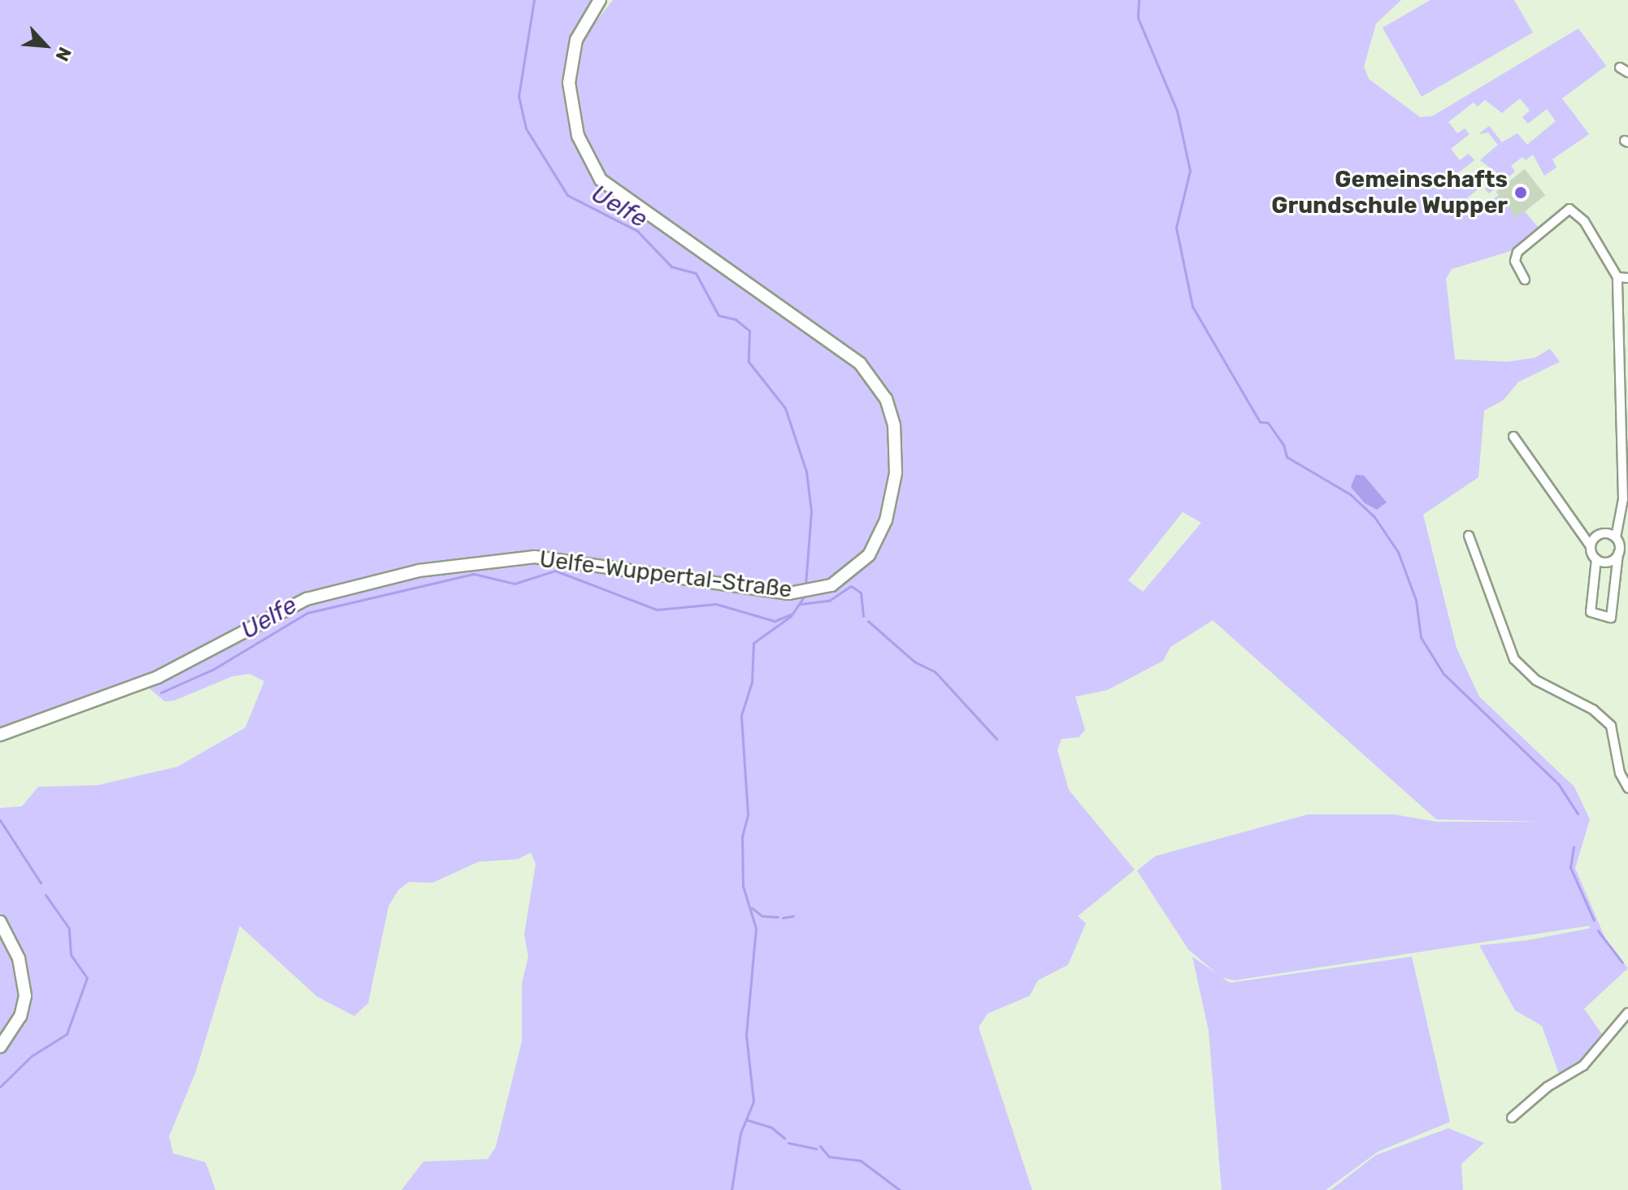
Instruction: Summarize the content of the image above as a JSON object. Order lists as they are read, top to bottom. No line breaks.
{"streets":{"main road":["Uelfe-Wuppertal-Straße"]},"water":["Uelfe"],"places":["Gemeinschafts Grundschule Wupper"],"north":"bottom right"}
